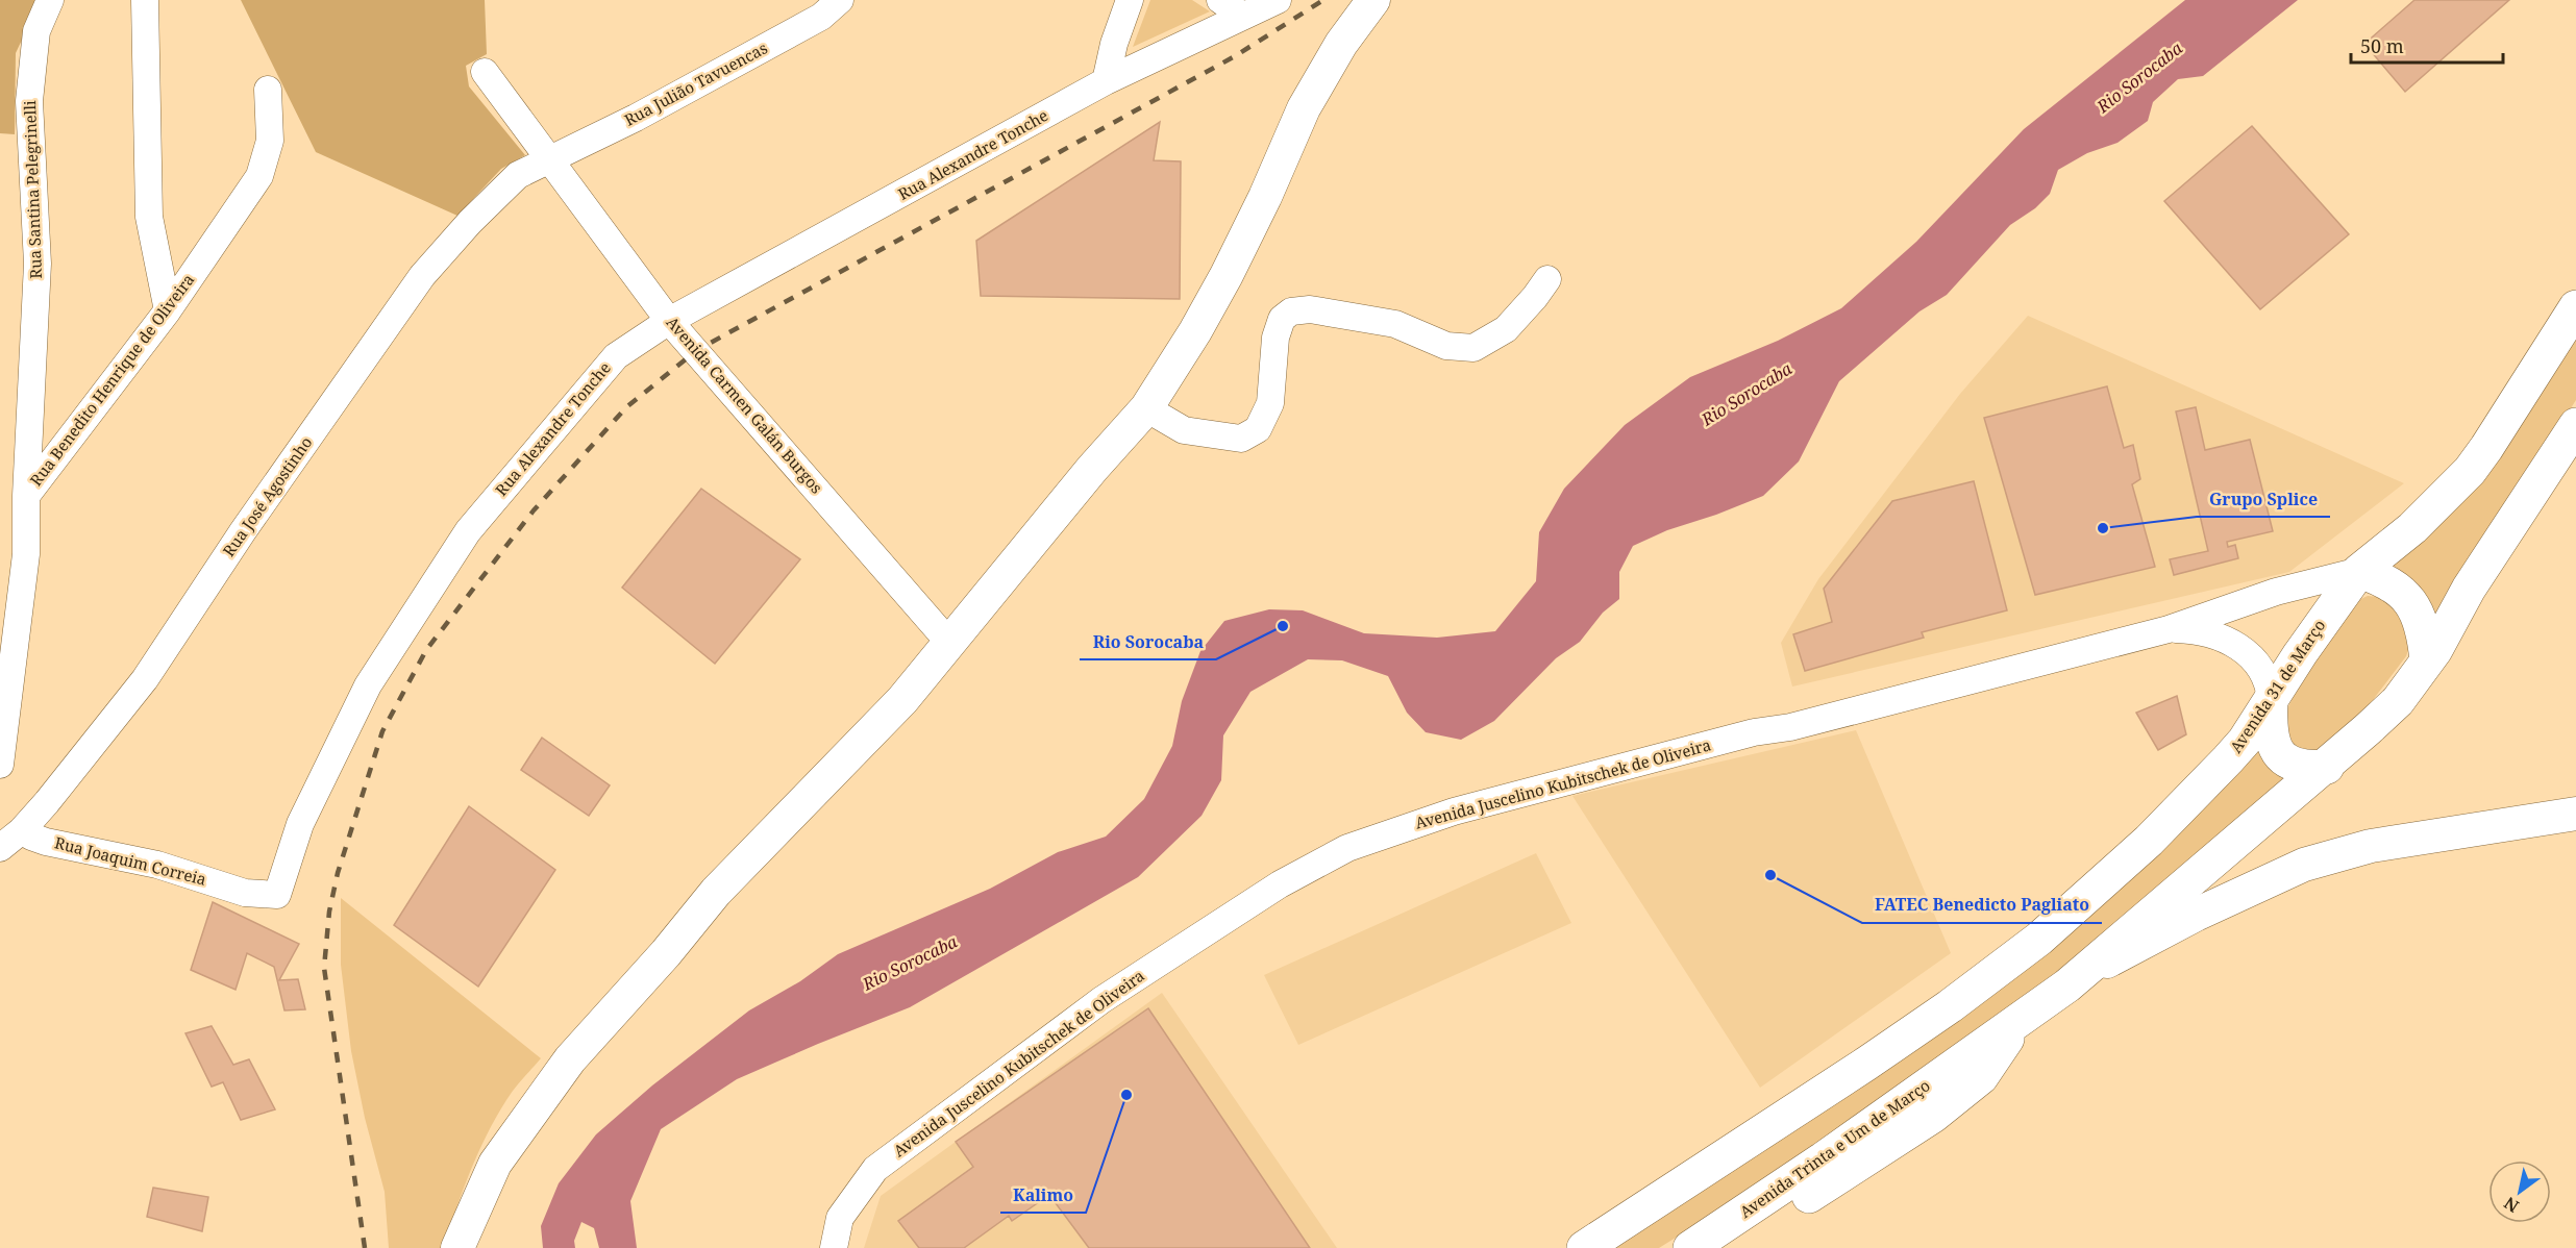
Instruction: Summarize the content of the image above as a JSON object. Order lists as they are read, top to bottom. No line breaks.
{"streets":{"highway":["Avenida 31 de Março","Avenida Trinta e Um de Março"],"street":["Rua Julião Tavuencas","Rua Alexandre Tonche","Rua Santina Pelegrinelli","Rua Benedito Henrique de Oliveira","Avenida Carmen Galán Burgos","Rua José Agostinho","Avenida Juscelino Kubitschek de Oliveira","Rua Joaquim Correia"]},"crossings":[["Rua Julião Tavuencas","Avenida Carmen Galán Burgos"],["Rua Julião Tavuencas","Rua José Agostinho"],["Rua Alexandre Tonche","Avenida Carmen Galán Burgos"],["Rua Alexandre Tonche","Rua Joaquim Correia"],["Rua Santina Pelegrinelli","Rua Benedito Henrique de Oliveira"],["Avenida Carmen Galán Burgos","Rua José Agostinho"],["Rua José Agostinho","Rua Joaquim Correia"],["Avenida 31 de Março","Avenida Juscelino Kubitschek de Oliveira"]],"water":["Rio Sorocaba"],"places":["Grupo Splice","Rio Sorocaba","FATEC Benedicto Pagliato","Kalimo"],"scale_bar":"50 m","north":"bottom left"}
